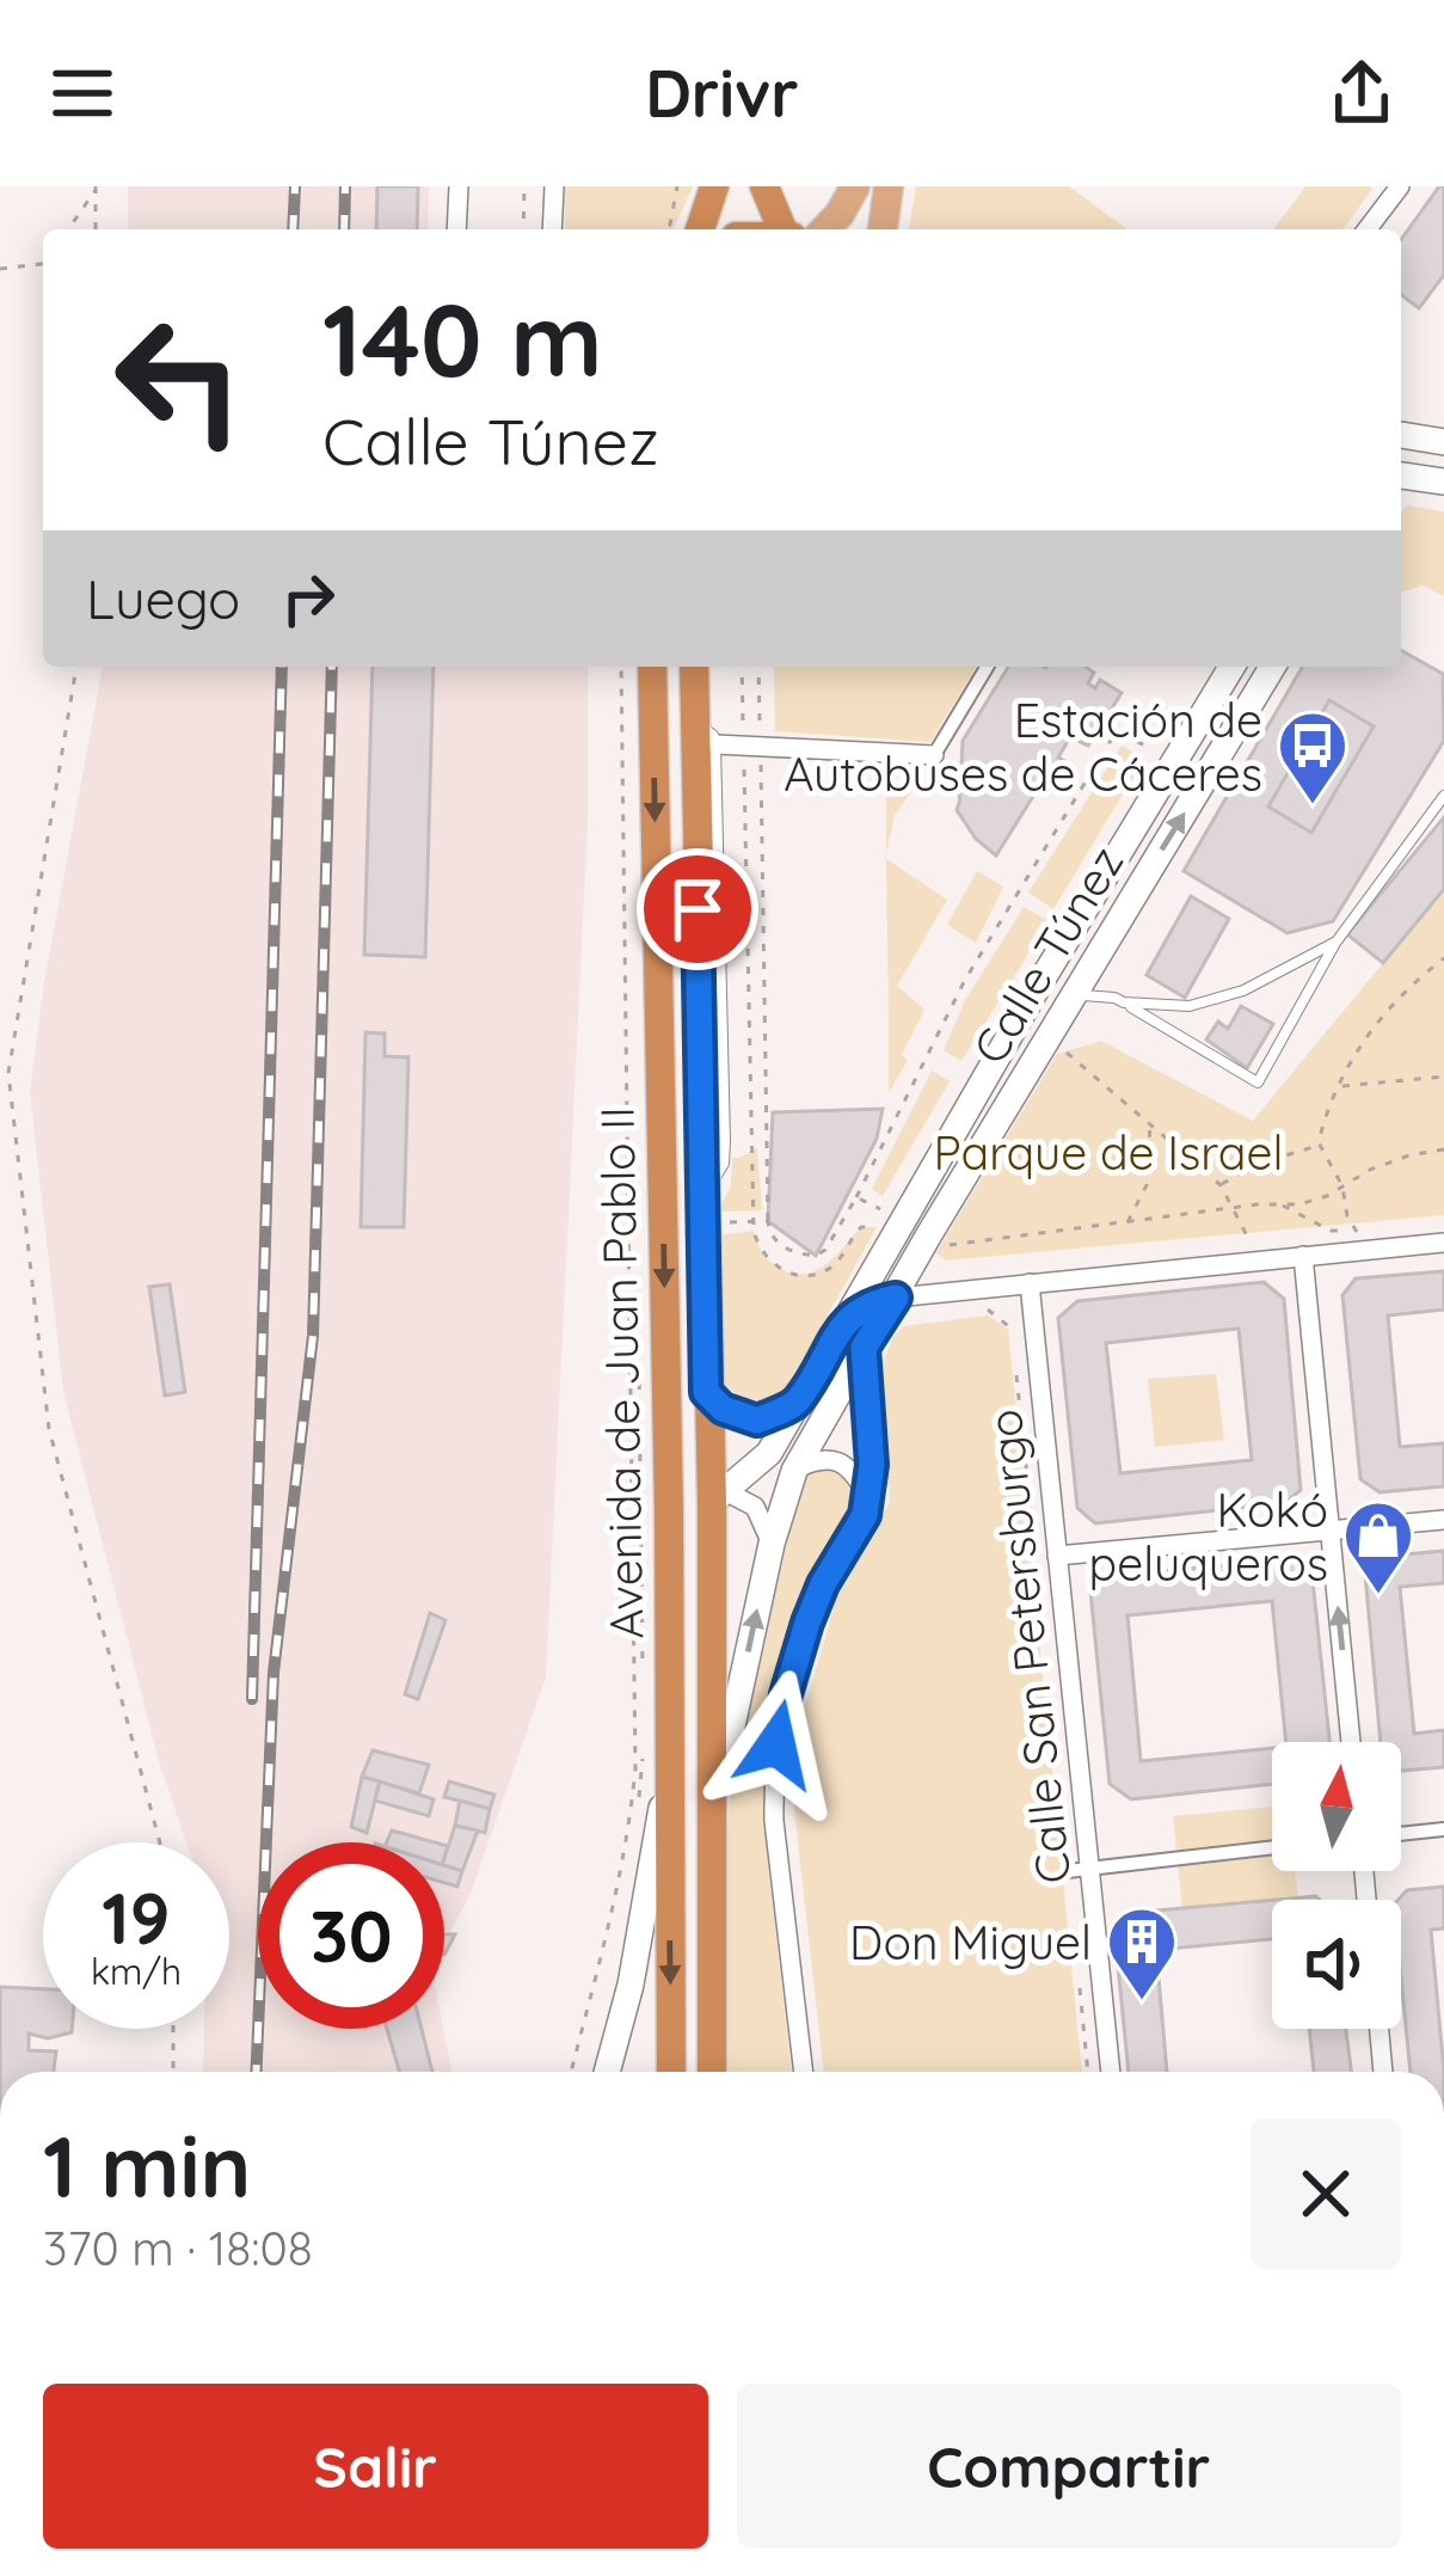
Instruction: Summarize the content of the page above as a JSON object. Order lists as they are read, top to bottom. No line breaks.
{"streets":{"highway":["Avenida de Juan Pablo II"],"main road":["Calle Túnez"],"street":["Calle San Petersburgo"]},"crossings":[["Calle Túnez","Avenida de Juan Pablo II"]],"parks":["Parque de Israel"],"places":{"bus stop":["Estación de Autobuses de Cáceres"],"shop":["Kokó peluqueros"],"building":["Don Miguel"]},"north":"top","page":{"header":"Drivr","turn":["140 m","Calle Túnez"],"then":"Luego","speed":"19 km/h","limit":"30","heading":["1 min","370 m · 18:08"],"buttons":["Salir","Compartir"]}}
